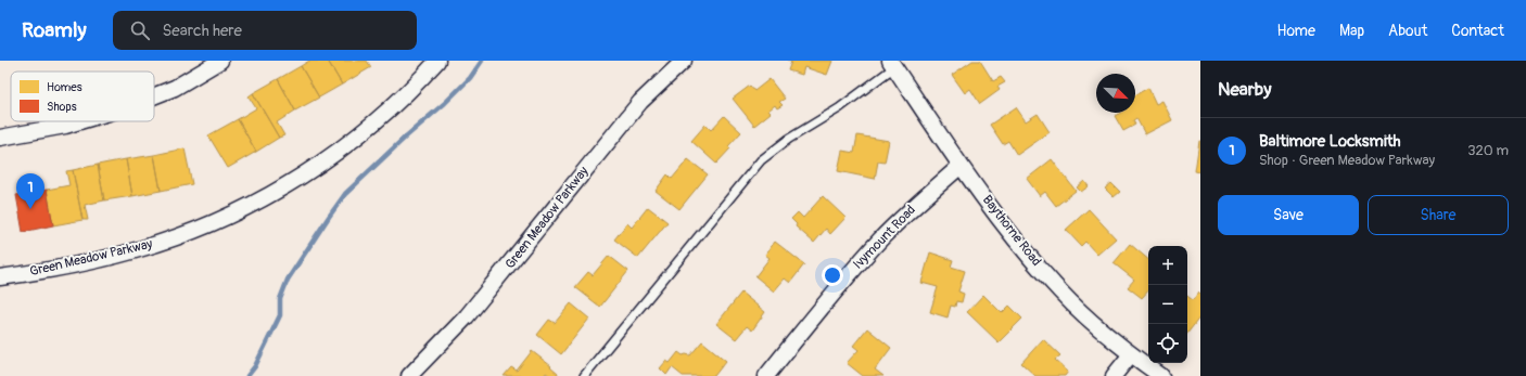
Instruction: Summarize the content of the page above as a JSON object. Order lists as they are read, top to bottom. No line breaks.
{"streets":{"street":["Green Meadow Parkway","Baythorne Road","Ivymount Road"]},"crossings":[["Baythorne Road","Ivymount Road"]],"legend":["Homes","Shops"],"north":"bottom right","page":{"header":"Roamly","search":"Search here","nav":["Home","Map","About","Contact"],"heading":"Nearby","list":[{"mark":"1","name":"Baltimore Locksmith","note":"Shop · Green Meadow Parkway","value":"320 m"}],"pins":"1","buttons":["Save","Share"],"map_buttons":["+","−"]}}
